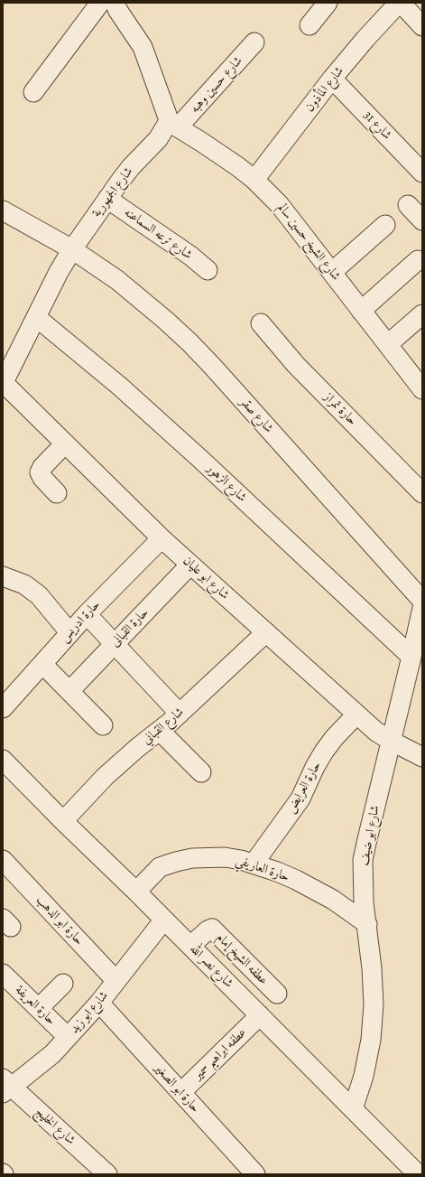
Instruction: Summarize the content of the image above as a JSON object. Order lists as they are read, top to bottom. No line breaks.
{"streets":{"street":["شارع حسين وهبه","شارع المأذون","شارع 31","شارع الجمهورية","شارع ترعه السماعنه","شارع الشيخ حسين سالم","حارة تمراز","شارع صقر","شارع الزهور","شارع ابو عليان","حارة ادريس","حارة القبانى","شارع القباني","حارة العرايض","شارع ابو ضيف","حارة العاريفي","حارة ابو الدهب","عطفه الشيخ إمام","شارع نصر الله","حارة العريفة","شارع ابو زيد","عطفه ابراهيم سمير","حارة ابو الصغير","شارع الخليج"]},"crossings":[["شارع حسين وهبه","شارع الجمهورية"],["شارع حسين وهبه","شارع الشيخ حسين سالم"],["شارع المأذون","شارع 31"],["شارع المأذون","شارع الشيخ حسين سالم"],["شارع الجمهورية","شارع ترعه السماعنه"],["شارع الجمهورية","شارع الشيخ حسين سالم"],["شارع الجمهورية","شارع صقر"],["شارع الجمهورية","شارع الزهور"],["شارع الجمهورية","شارع ابو عليان"],["شارع الزهور","شارع ابو ضيف"],["شارع ابو عليان","حارة ادريس"],["شارع ابو عليان","حارة القبانى"],["شارع ابو عليان","شارع القباني"],["شارع ابو عليان","حارة العرايض"],["شارع ابو عليان","شارع ابو ضيف"],["شارع القباني","شارع نصر الله"],["حارة العرايض","حارة العاريفي"],["شارع ابو ضيف","حارة العاريفي"],["شارع ابو ضيف","شارع نصر الله"],["حارة العاريفي","شارع نصر الله"],["حارة ابو الدهب","شارع ابو زيد"],["عطفه الشيخ إمام","شارع نصر الله"],["شارع نصر الله","شارع ابو زيد"],["شارع نصر الله","عطفه ابراهيم سمير"],["حارة العريفة","شارع ابو زيد"],["شارع ابو زيد","حارة ابو الصغير"],["شارع ابو زيد","شارع الخليج"],["عطفه ابراهيم سمير","حارة ابو الصغير"]]}
